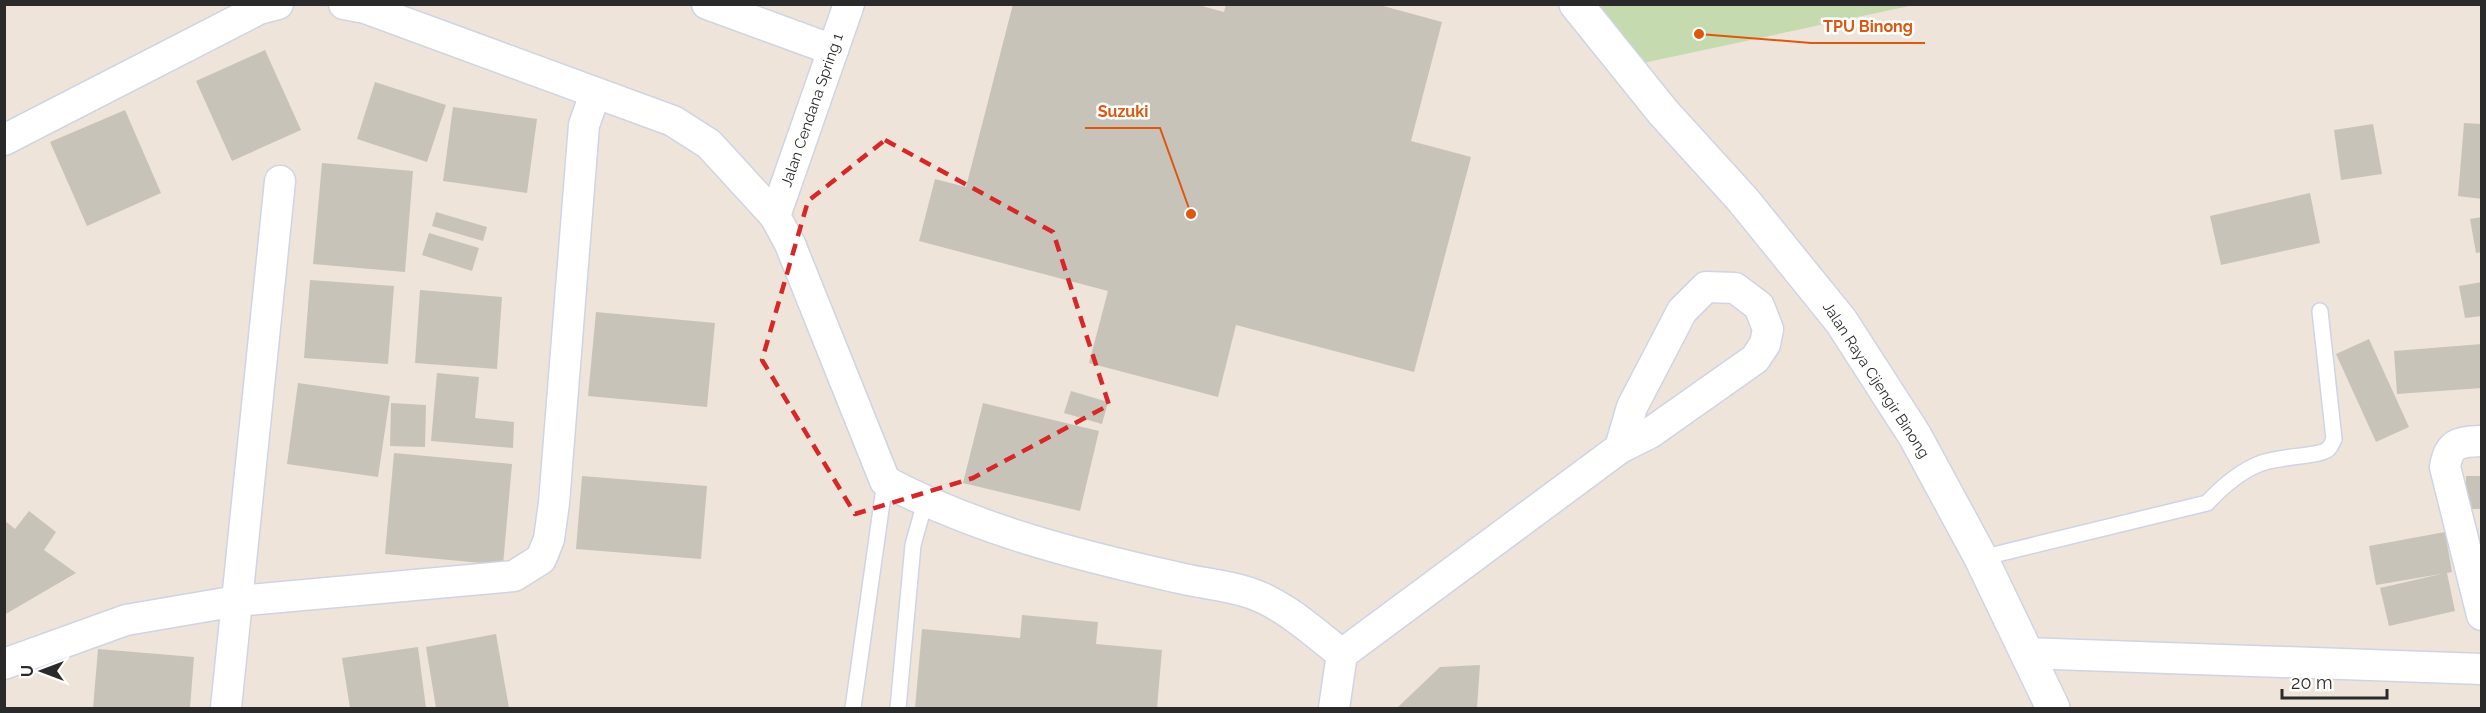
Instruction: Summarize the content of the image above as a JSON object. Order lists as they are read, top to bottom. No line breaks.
{"streets":{"street":["Jalan Cendana Spring 1","Jalan Raya Cijengir Binong"]},"places":["TPU Binong","Suzuki"],"scale_bar":"20 m","north":"left"}
